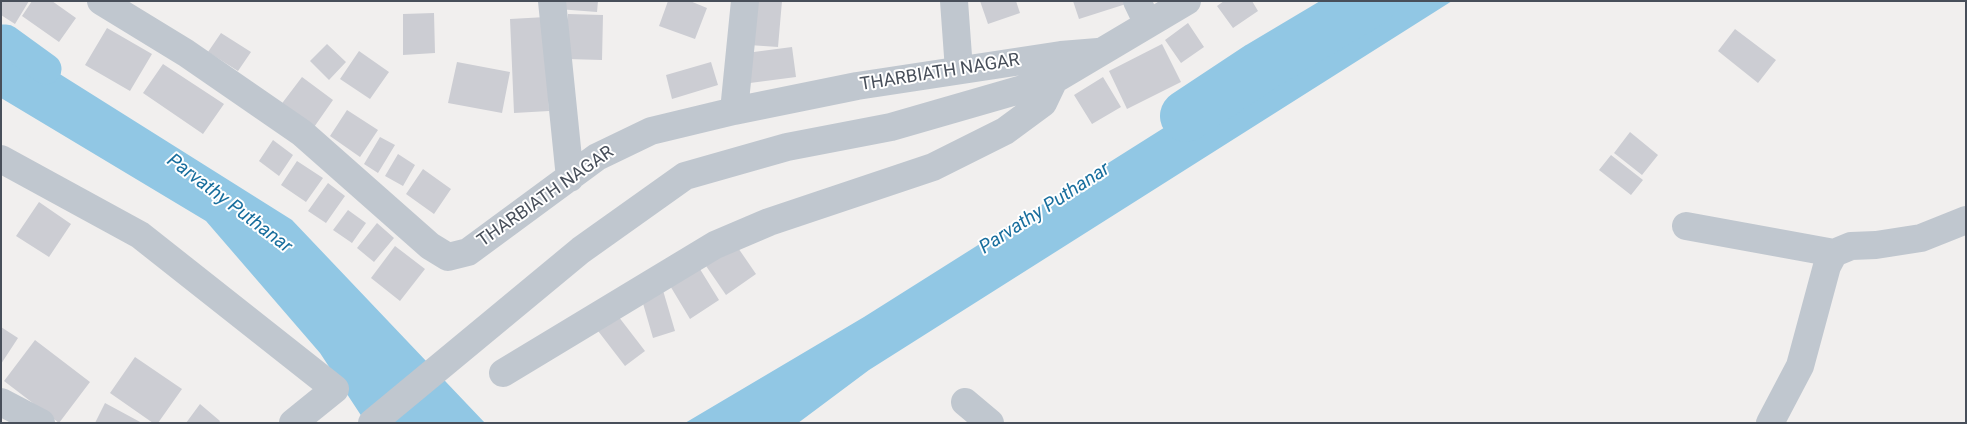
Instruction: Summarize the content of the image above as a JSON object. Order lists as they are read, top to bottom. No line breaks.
{"streets":{"street":["THARBIATH NAGAR"]},"water":["Parvathy Puthanar"]}
